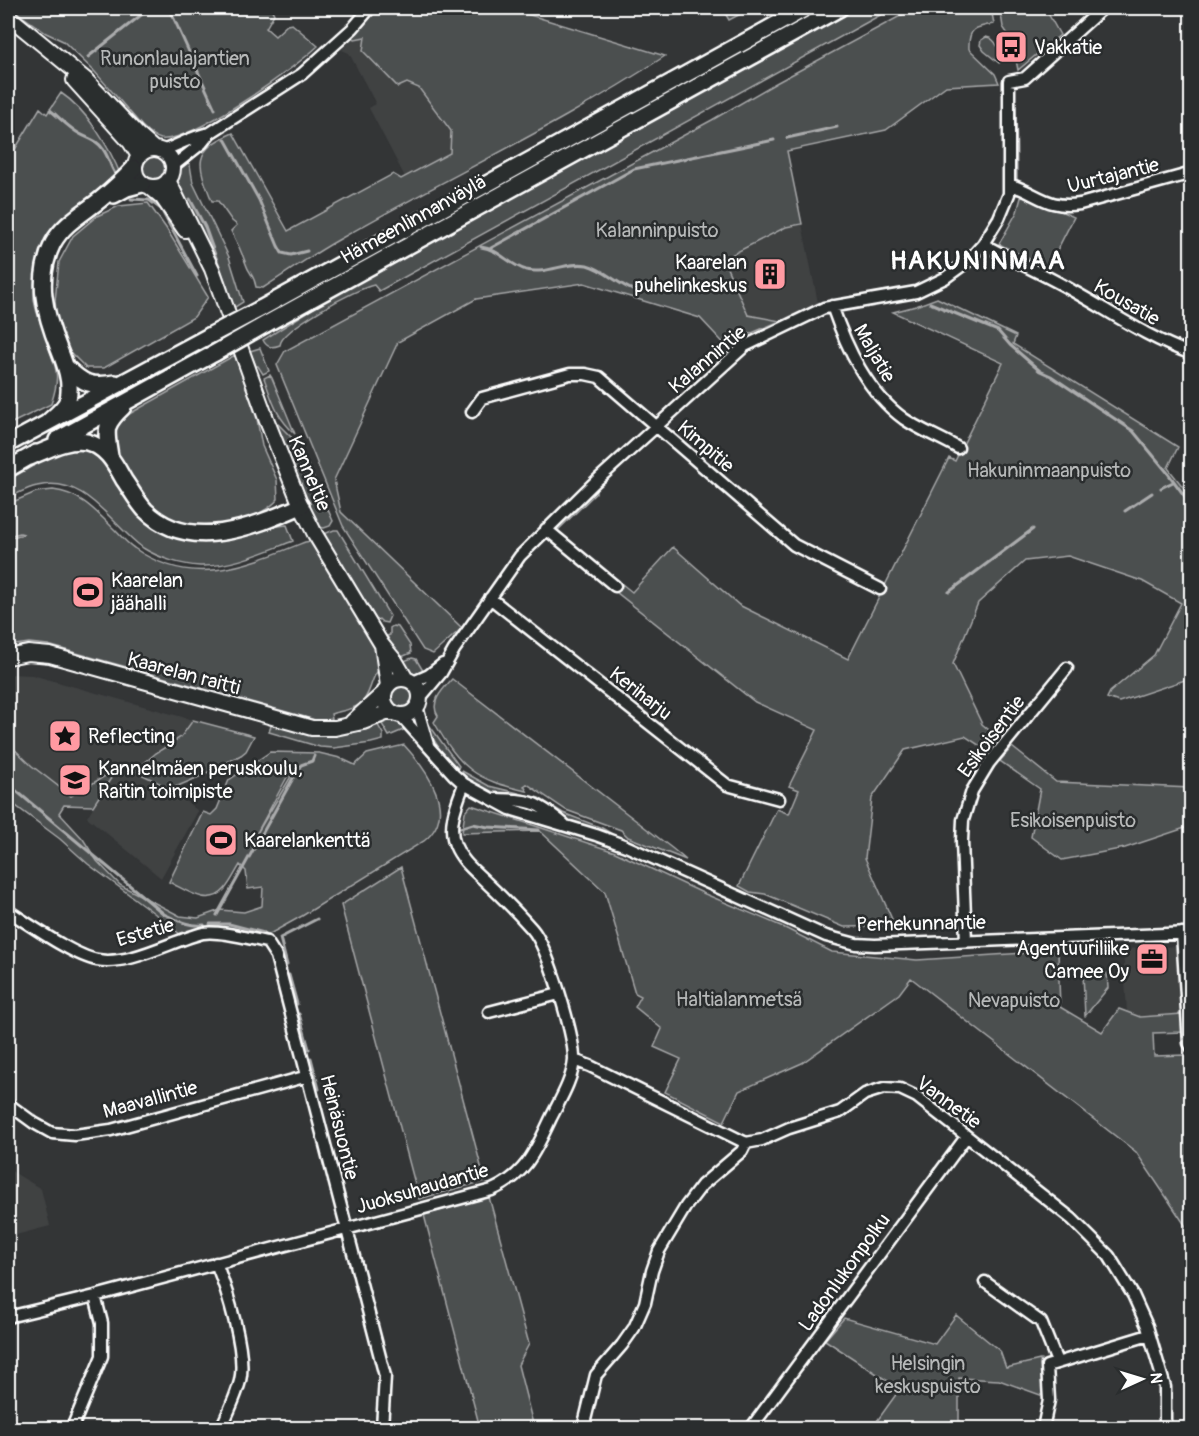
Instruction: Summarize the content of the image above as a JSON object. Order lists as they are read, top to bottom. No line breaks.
{"streets":{"highway":["Hämeenlinnanväylä"],"main road":["Kanneltie","Kaarelan raitti"],"street":["Uurtajantie","Kousatie","Maljatie","Kalannintie","Kimpitie","Keriharju","Esikoisentie","Perhekunnantie","Estetie","Maavallintie","Vannetie","Heinäsuontie","Juoksuhaudantie","Ladonlukonpolku"]},"crossings":[["Uurtajantie","Kalannintie"],["Kousatie","Kalannintie"],["Maljatie","Kalannintie"],["Kalannintie","Kimpitie"],["Kalannintie","Kanneltie"],["Kalannintie","Kaarelan raitti"],["Kalannintie","Keriharju"],["Kalannintie","Perhekunnantie"],["Kanneltie","Kaarelan raitti"],["Kanneltie","Perhekunnantie"],["Kaarelan raitti","Perhekunnantie"],["Esikoisentie","Perhekunnantie"],["Perhekunnantie","Juoksuhaudantie"],["Estetie","Heinäsuontie"],["Maavallintie","Heinäsuontie"],["Vannetie","Ladonlukonpolku"],["Heinäsuontie","Juoksuhaudantie"]],"districts":["HAKUNINMAA"],"parks":["Runonlaulajantien puisto","Kalanninpuisto","Hakuninmaanpuisto","Esikoisenpuisto","Haltialanmetsä","Nevapuisto","Helsingin keskuspuisto"],"places":{"bus stop":["Vakkatie"],"building":["Kaarelan puhelinkeskus"],"sports":["Kaarelan jäähalli","Kaarelankenttä"],"place":["Reflecting"],"school or university":["Kannelmäen peruskoulu, Raitin toimipiste"],"office":["Agentuuriliike Camee Oy"]},"north":"right"}
